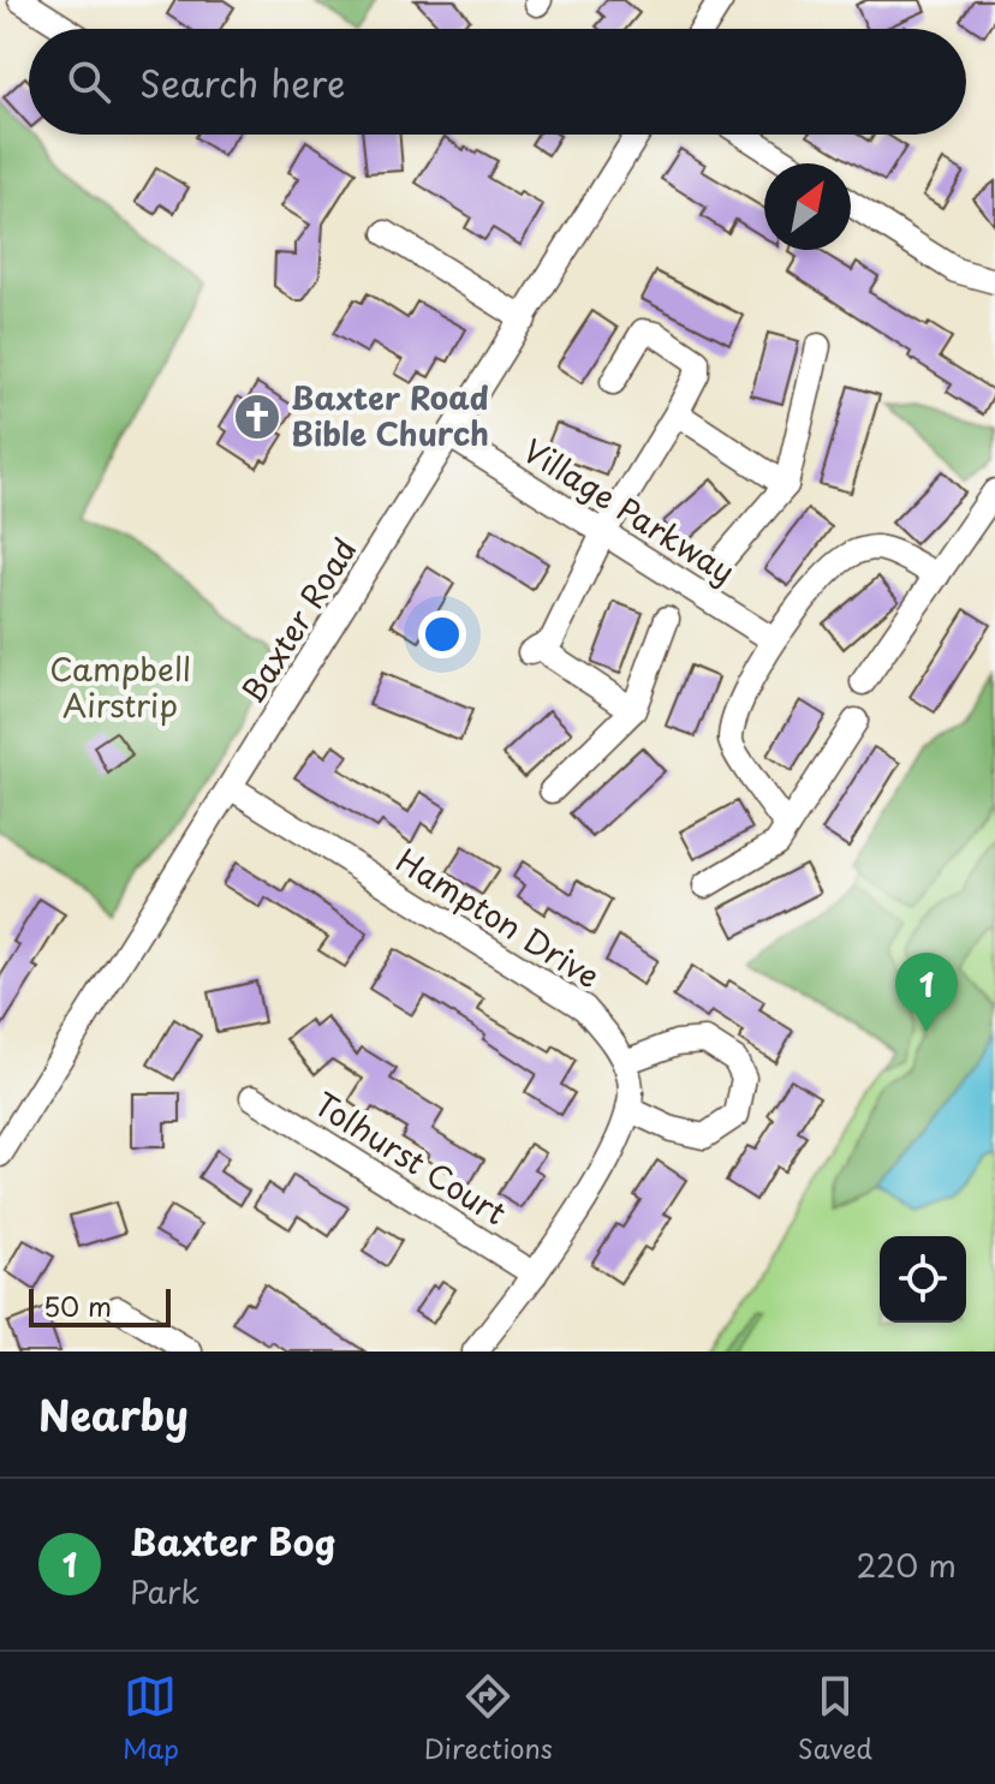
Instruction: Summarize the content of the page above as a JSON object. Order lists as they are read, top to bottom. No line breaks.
{"streets":{"street":["Village Parkway","Baxter Road","Hampton Drive","Tolhurst Court"]},"crossings":[["Village Parkway","Baxter Road"],["Baxter Road","Hampton Drive"]],"parks":["Campbell Airstrip"],"places":{"church":["Baxter Road Bible Church"]},"scale_bar":"50 m","north":"top right","page":{"search":"Search here","pins":"1","scale":"50 m","heading":"Nearby","list":[{"mark":"1","name":"Baxter Bog","note":"Park","value":"220 m"}],"nav":["Map","Directions","Saved"]}}
